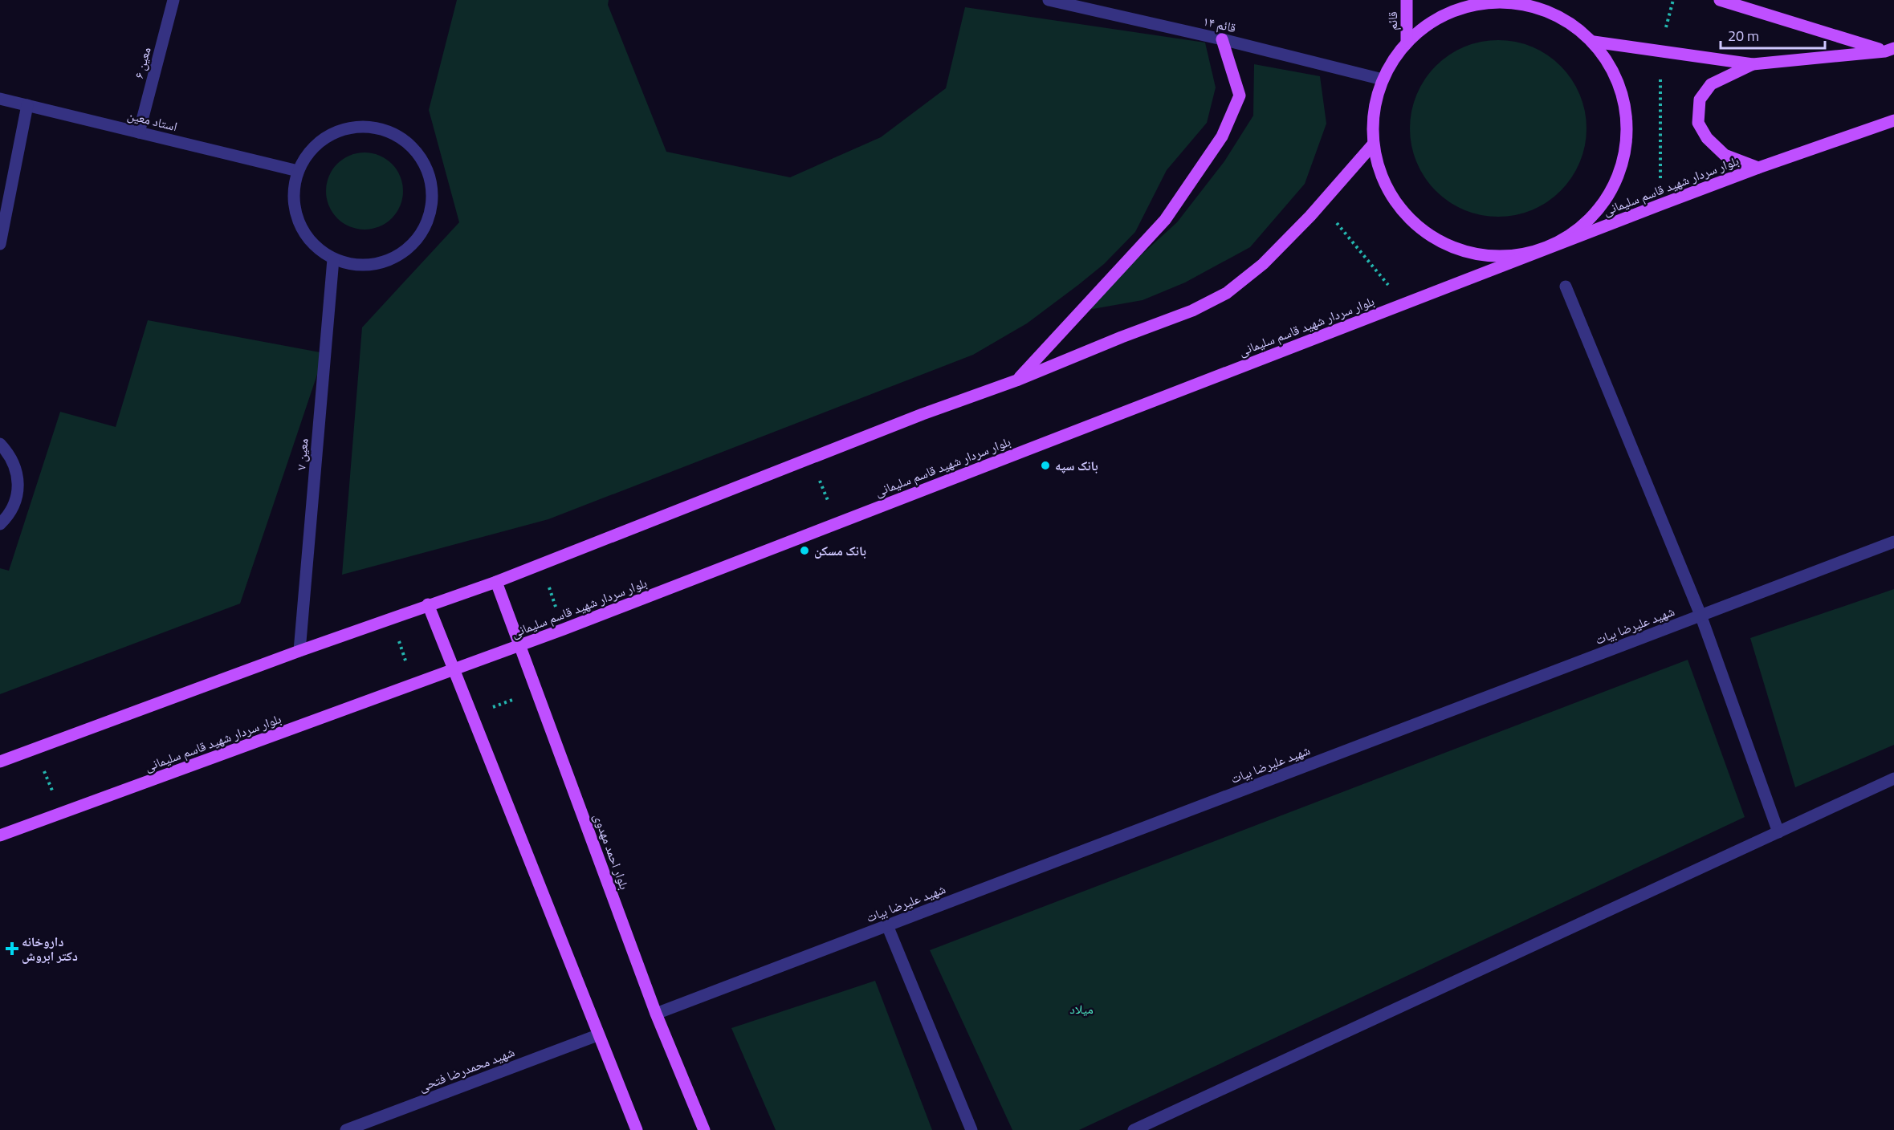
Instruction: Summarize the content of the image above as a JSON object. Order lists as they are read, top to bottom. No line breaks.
{"streets":{"main road":["قائم","بلوار سردار شهید قاسم سلیمانی","بلوار احمد مهدوی"],"street":["قائم ۱۴","معین ۶","استاد معین","معین ۷","شهید علیرضا بیات","شهید محمدرضا فتحی"]},"crossings":[["معین ۶","استاد معین"],["استاد معین","معین ۷"],["بلوار سردار شهید قاسم سلیمانی","بلوار احمد مهدوی"],["شهید علیرضا بیات","بلوار احمد مهدوی"]],"parks":["میلاد"],"places":{"other":["بانک سپه","بانک مسکن"],"health":["داروخانه دکتر ابروش"]},"scale_bar":"20 m"}
